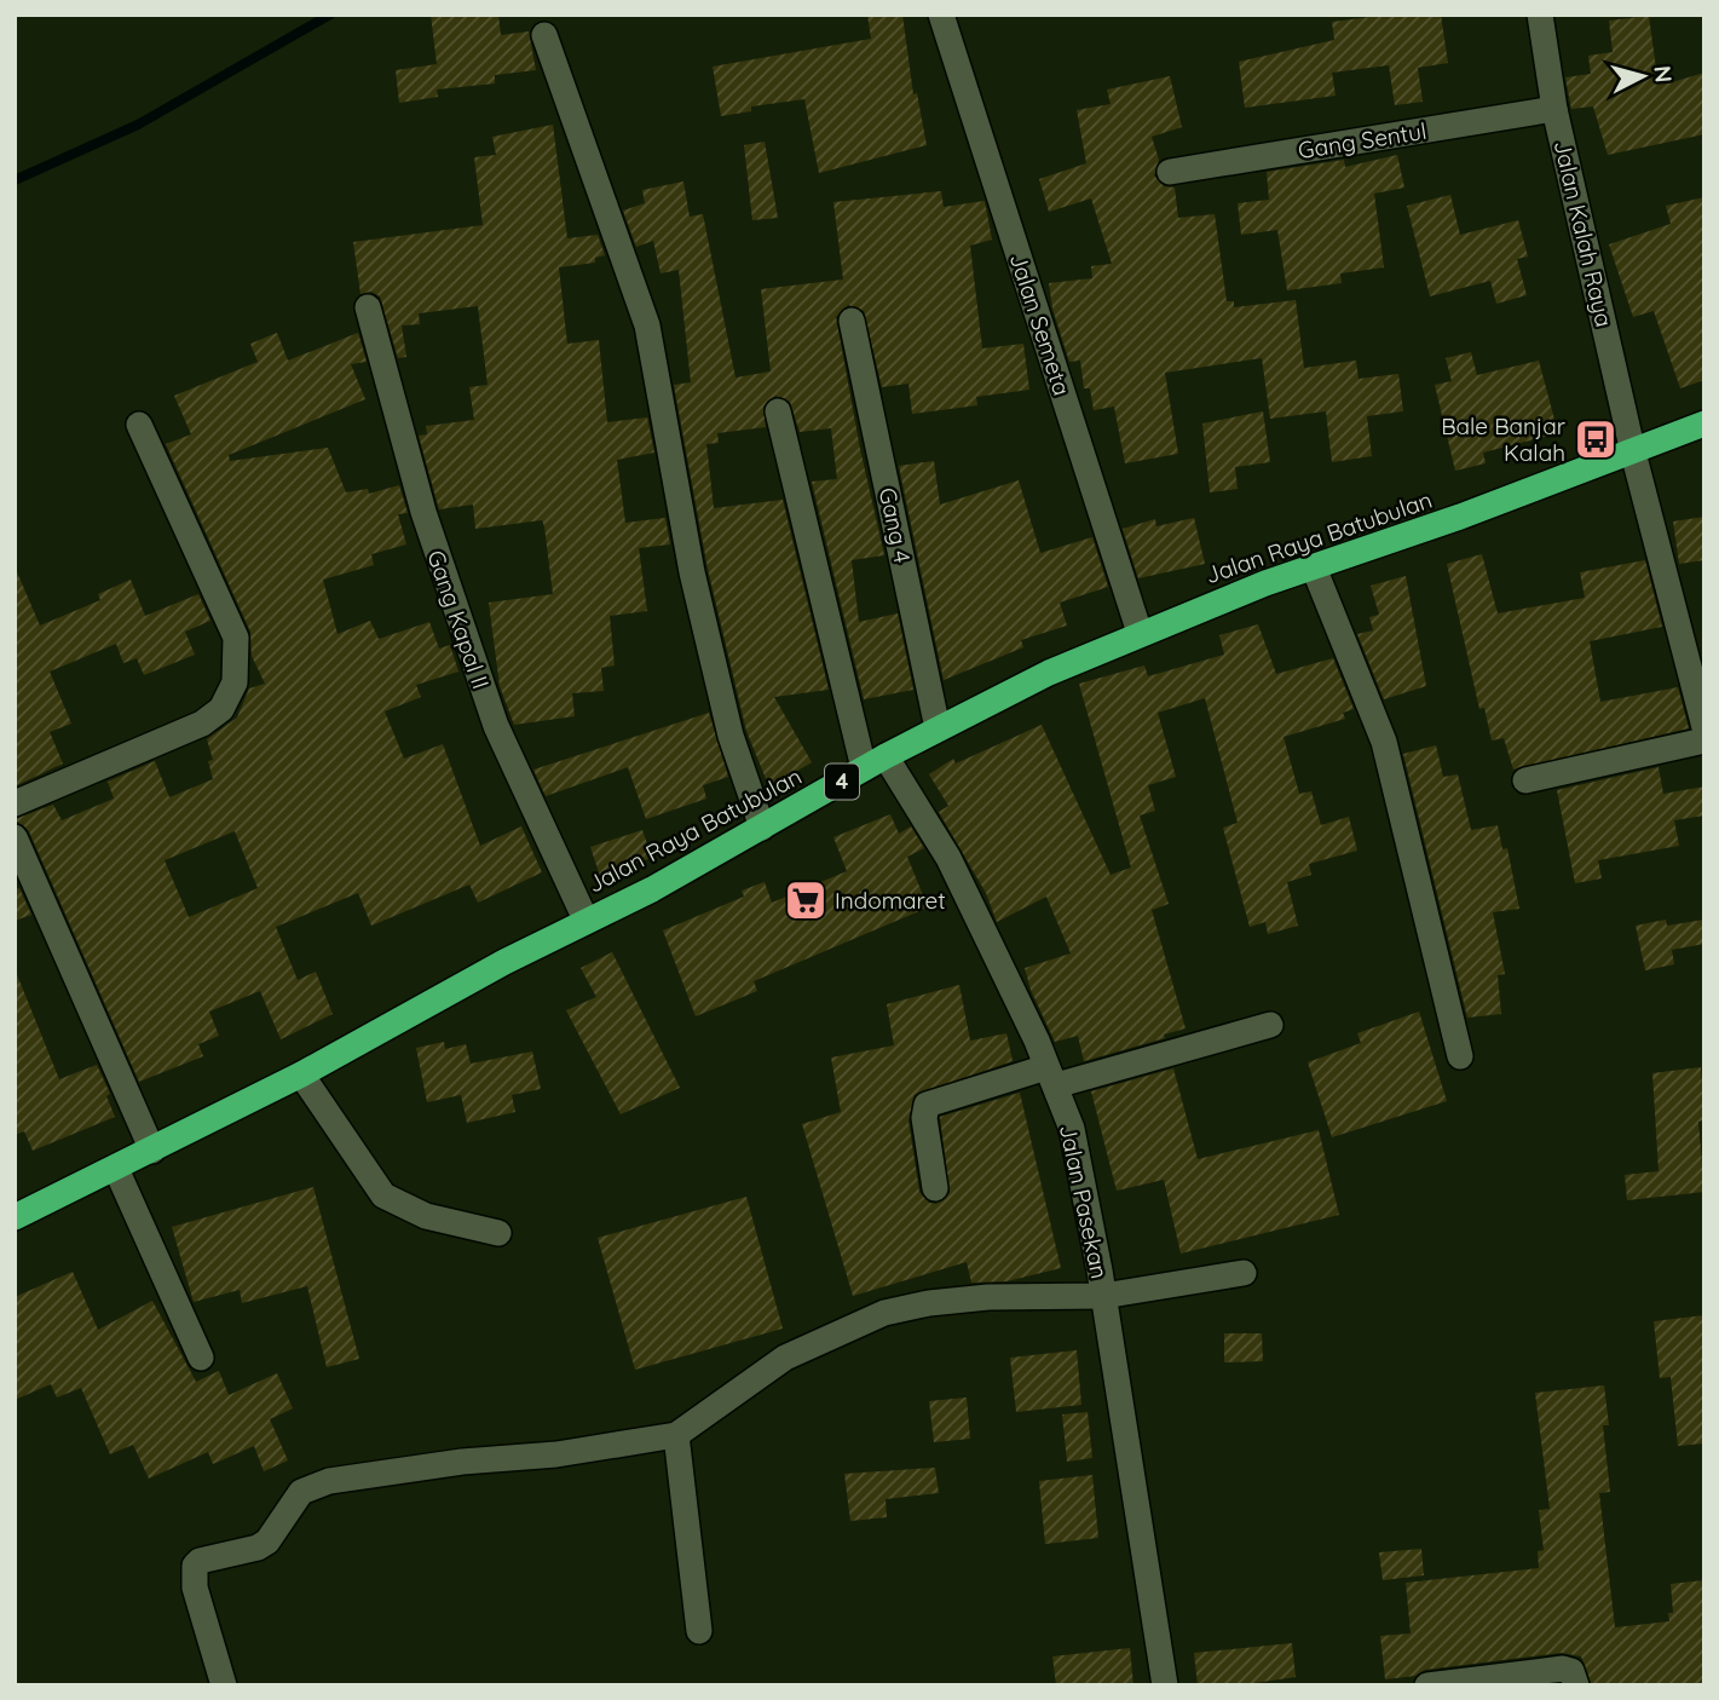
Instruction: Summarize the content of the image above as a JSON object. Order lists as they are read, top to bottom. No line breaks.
{"streets":{"highway":["Jalan Raya Batubulan","4"],"street":["Gang Sentul","Jalan Kalah Raya","Jalan Semeta","Gang 4","Gang Kapal II","Jalan Pasekan"]},"crossings":[["Gang Sentul","Jalan Kalah Raya"],["Jalan Kalah Raya","Jalan Raya Batubulan"],["Jalan Semeta","Jalan Raya Batubulan"],["Gang 4","Jalan Raya Batubulan"],["Jalan Raya Batubulan","Gang Kapal II"],["Jalan Raya Batubulan","Jalan Pasekan"]],"places":{"bus stop":["Bale Banjar Kalah"],"supermarket":["Indomaret"]},"north":"right"}
